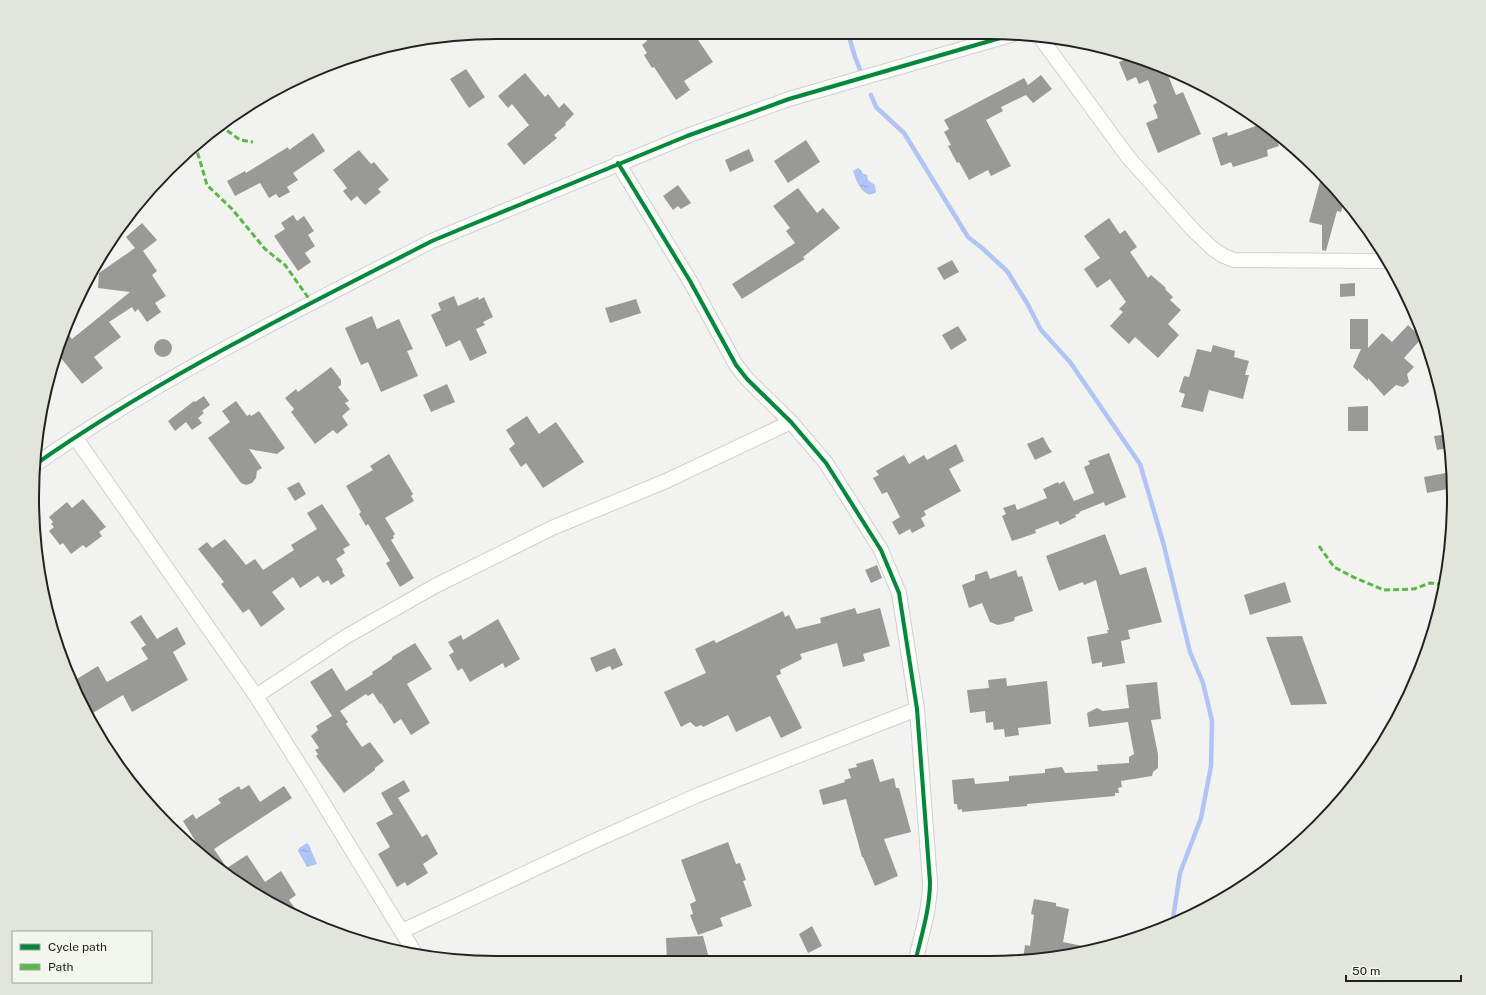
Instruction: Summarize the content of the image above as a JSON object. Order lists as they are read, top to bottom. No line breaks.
{"legend":["Cycle path","Path"],"scale_bar":"50 m"}
